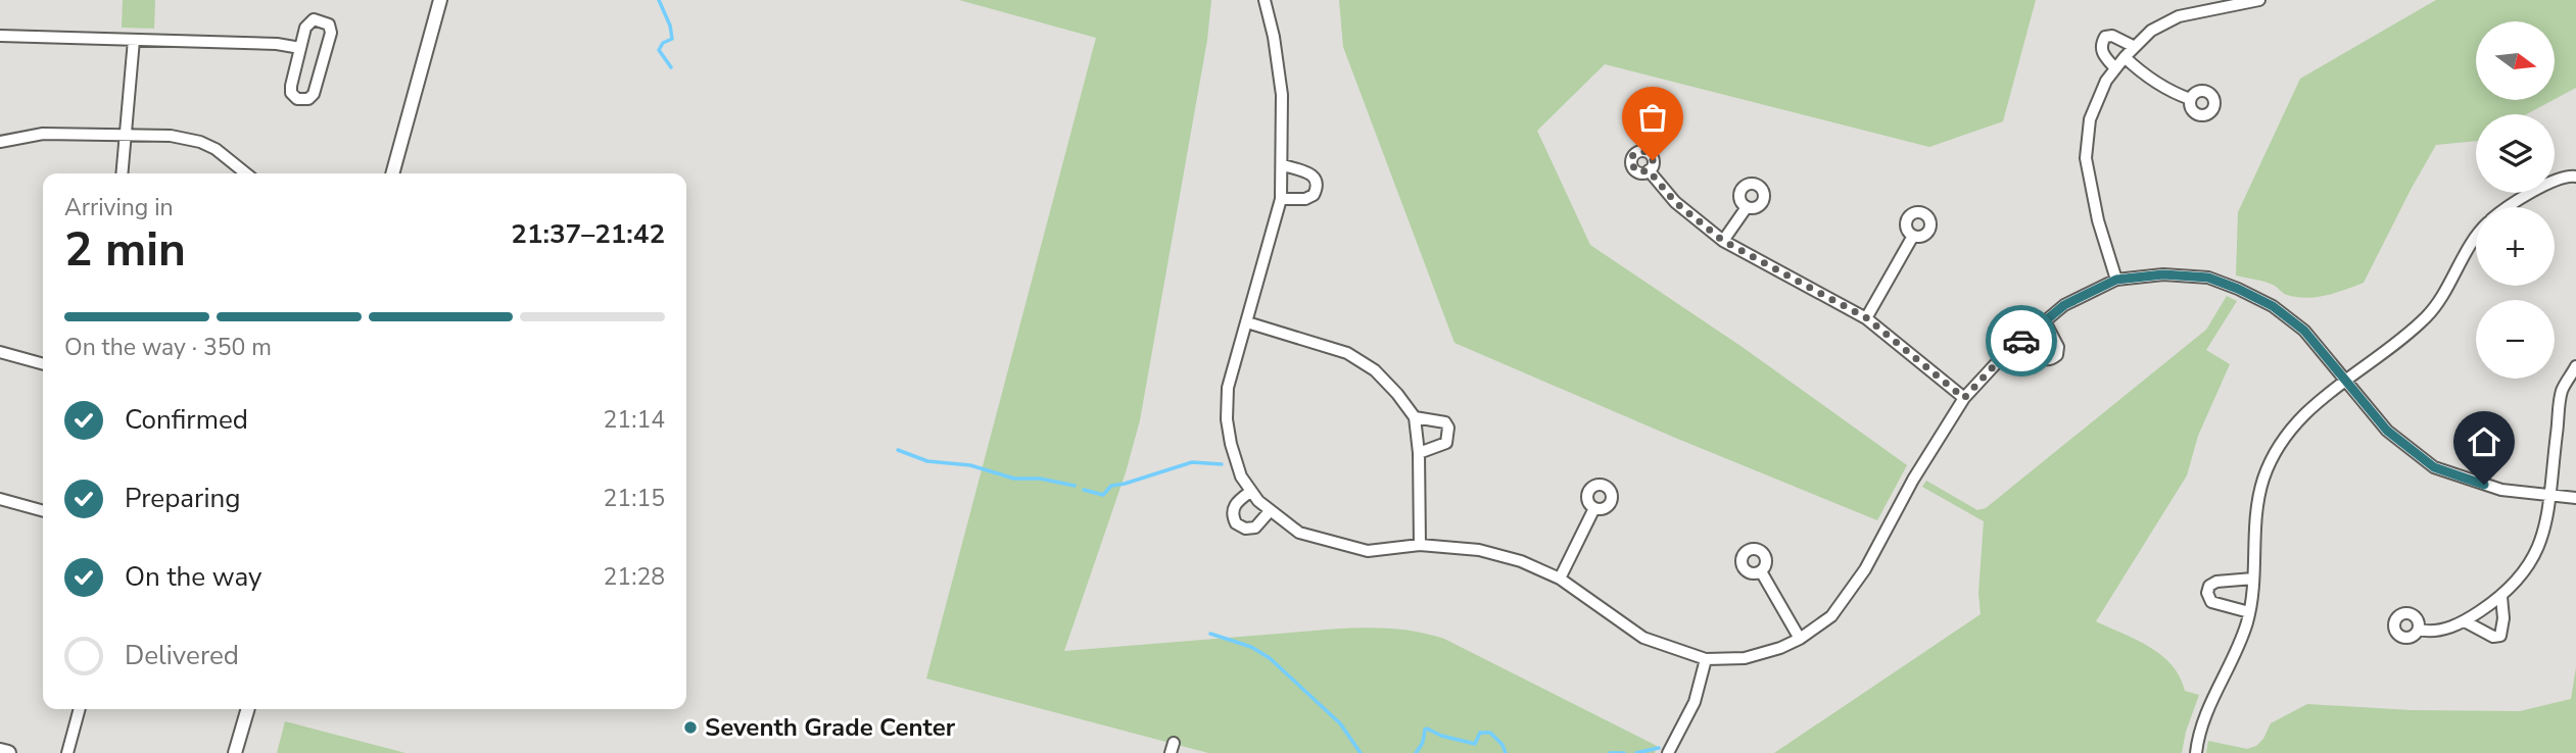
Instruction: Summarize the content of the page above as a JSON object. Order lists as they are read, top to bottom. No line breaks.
{"places":["Seventh Grade Center"],"north":"right","page":{"map_buttons":["+","−"],"heading":["2 min","Arriving in","21:37–21:42"],"bar":"On the way · 350 m","list":[["Confirmed","21:14"],["Preparing","21:15"],["On the way","21:28"],"Delivered"]}}
